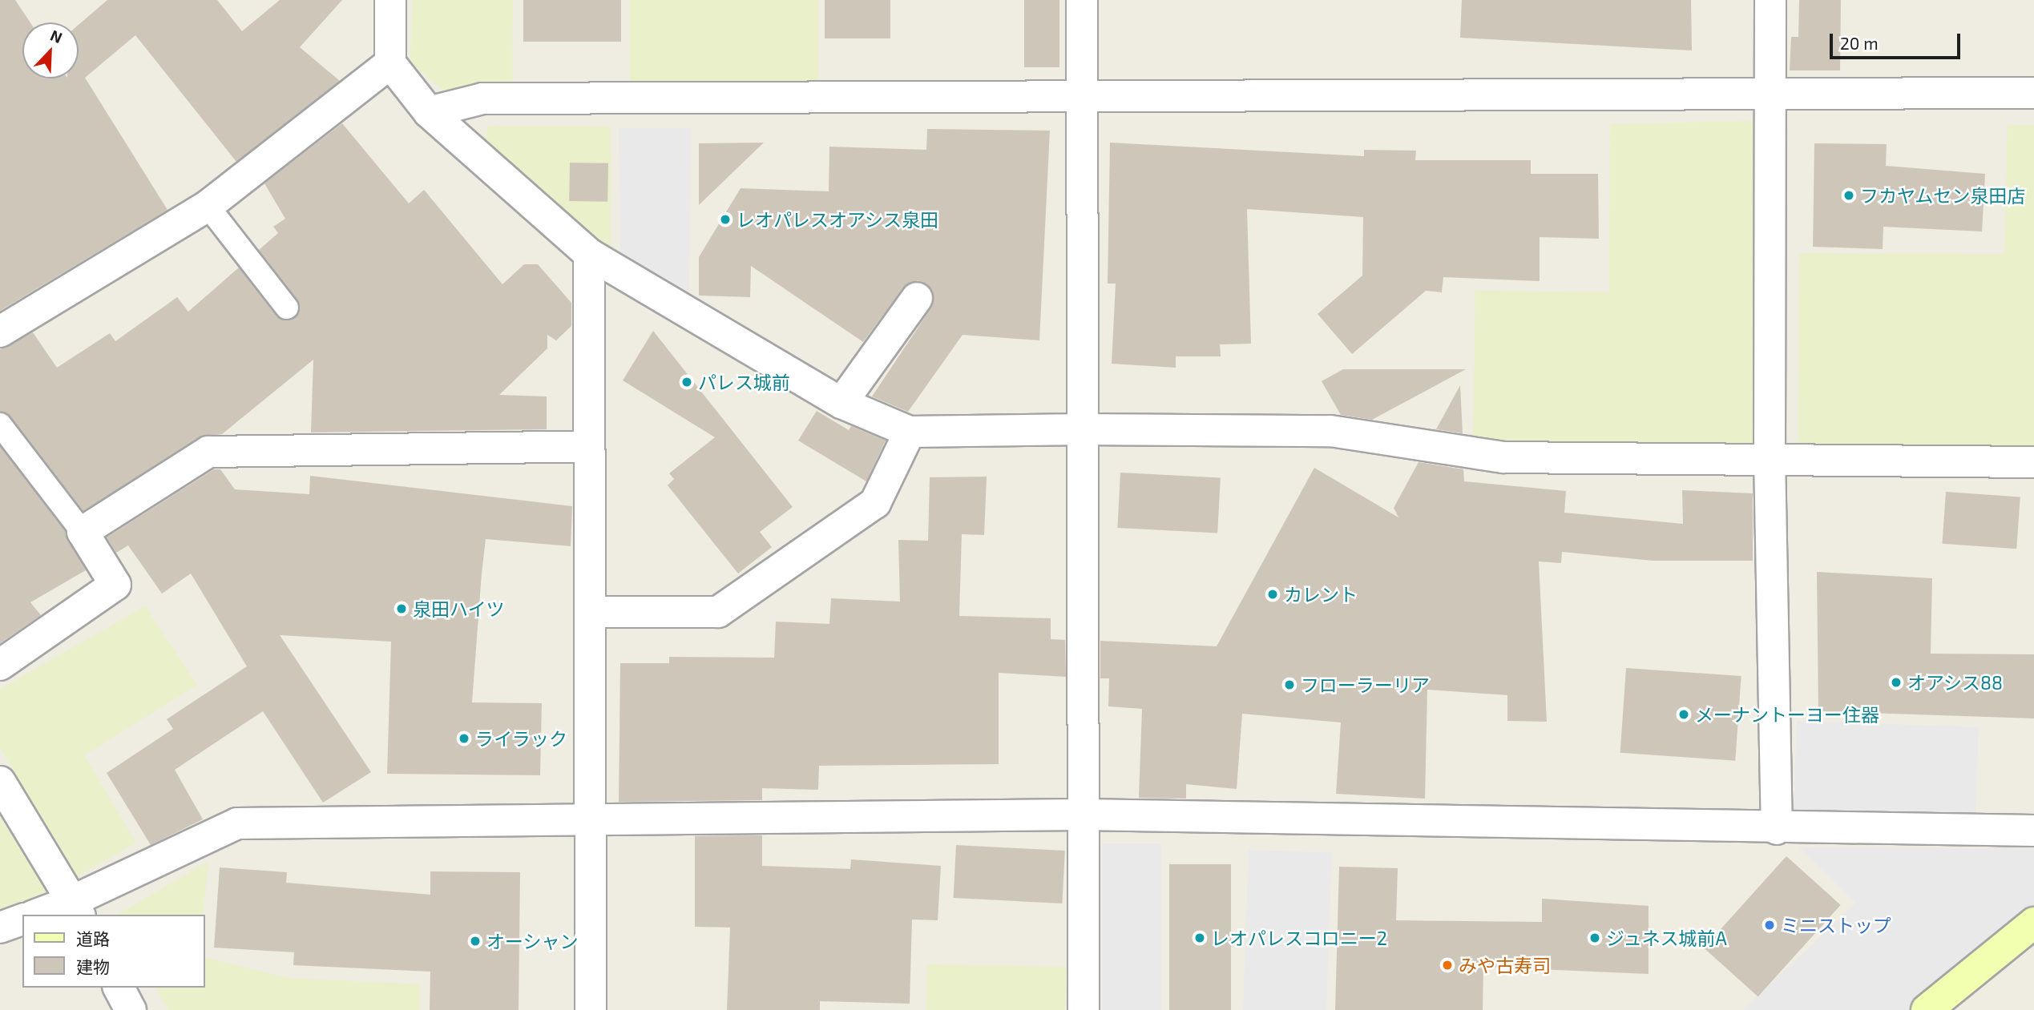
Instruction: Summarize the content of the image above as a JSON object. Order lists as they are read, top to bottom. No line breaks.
{"places":["フカヤムセン泉田店","レオパレスオアシス泉田","パレス城前","カレント","泉田ハイツ","オアシス88","フローラーリア","メーナントーヨー住器","ライラック","ミニストップ","レオパレスコロニー2","ジュネス城前A","オーシャン","みや古寿司"],"legend":["道路","建物"],"scale_bar":"20 m","north":"top right"}
